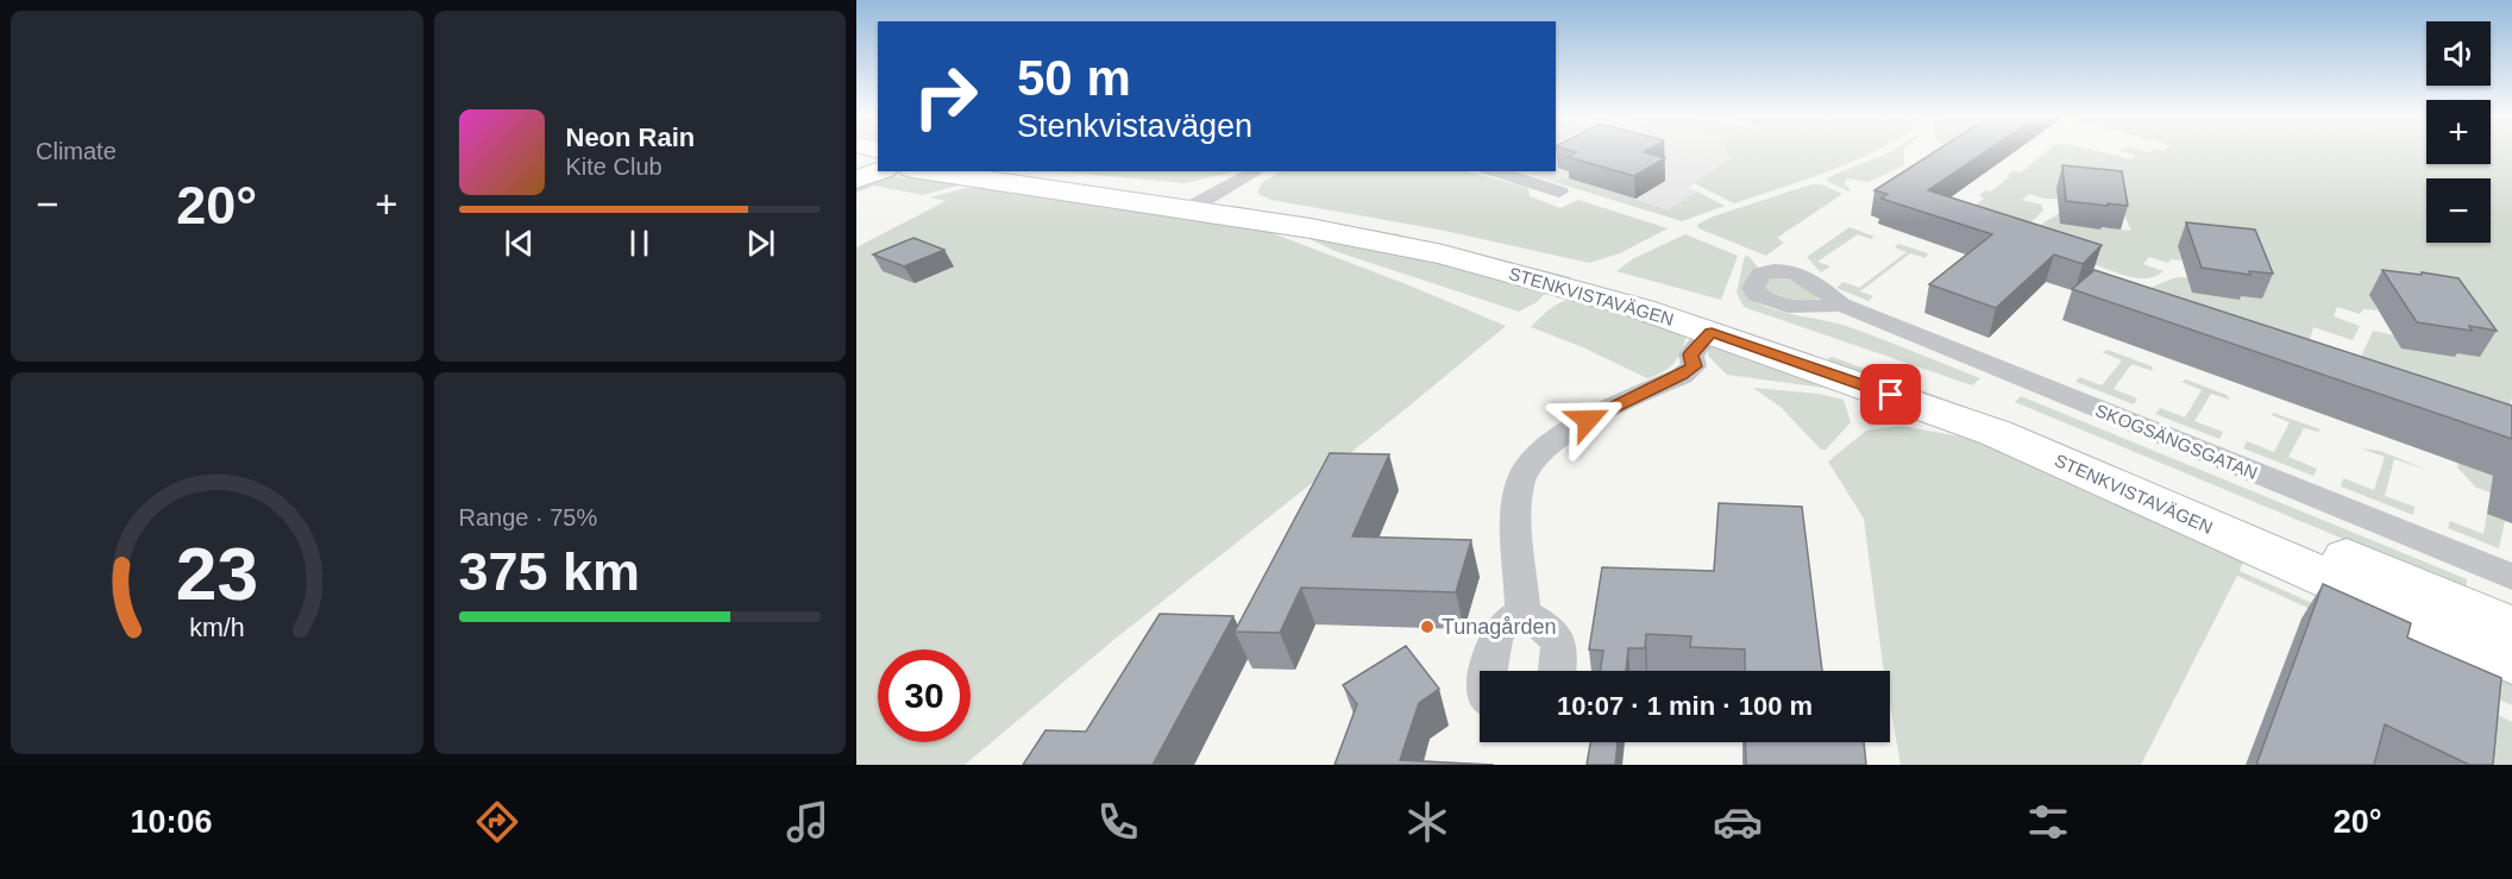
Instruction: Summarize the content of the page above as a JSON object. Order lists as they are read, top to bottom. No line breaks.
{"streets":{"main road":["STENKVISTAVÄGEN"],"street":["SKOGSÄNGSGATAN"]},"places":["Tunagården"],"page":{"tile":["Climate",["Range · 75%","375 km"]],"map_buttons":["+","−"],"turn":["50 m","Stenkvistavägen"],"song":["Neon Rain","Kite Club"],"heat":["−","20°","+"],"limit":"30","trip":"10:07 · 1 min · 100 m","tabs":["10:06","20°"],"gauge":["23","km/h"]}}
